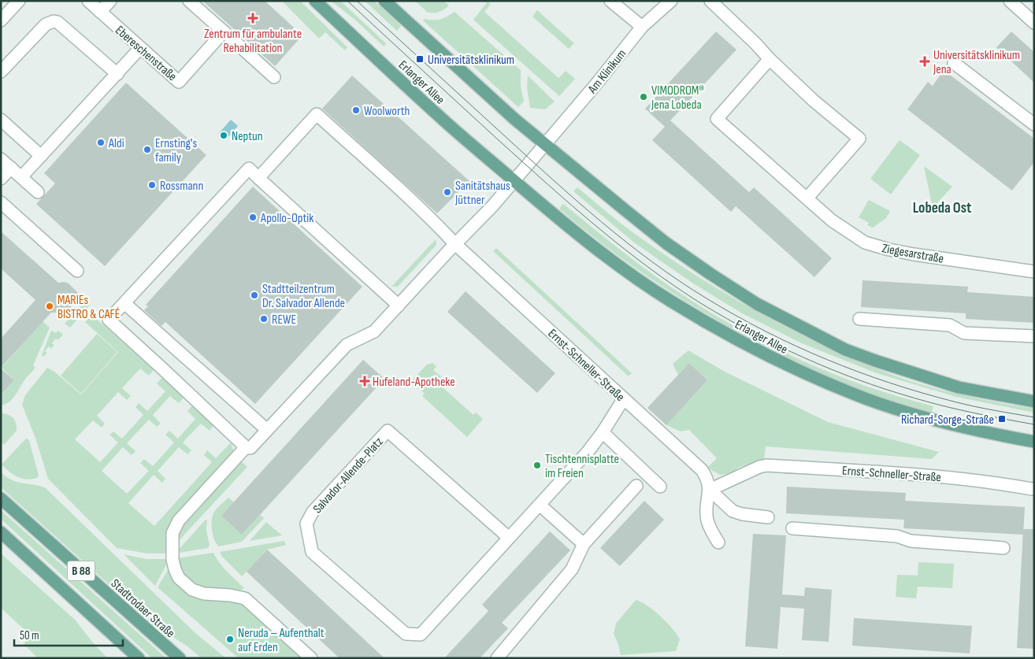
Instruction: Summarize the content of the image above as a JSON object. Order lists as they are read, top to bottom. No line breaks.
{"streets":{"main road":["Erlanger Allee","B 88","Stadtrodaer Straße"],"street":["Ebereschenstraße","Am Klinikum","Ziegesarstraße","Ernst-Schneller-Straße","Salvador-Allende-Platz"]},"crossings":[["Am Klinikum","Erlanger Allee"],["Ernst-Schneller-Straße","Salvador-Allende-Platz"]],"districts":["Lobeda Ost"],"places":{"health":["Zentrum für ambulante Rehabilitation","Universitätsklinikum Jena","Hufeland-Apotheke"],"transit":["Universitätsklinikum","Richard-Sorge-Straße"],"other":["VIMODROM® Jena Lobeda","Woolworth","Neptun","Aldi","Ernsting's family","Rossmann","Sanitätshaus Jüttner","Apollo-Optik","Stadtteilzentrum Dr. Salvador Allende","MARIEs BISTRO & CAFÉ","REWE","Tischtennisplatte im Freien","Neruda – Aufenthalt auf Erden"]},"scale_bar":"50 m"}
